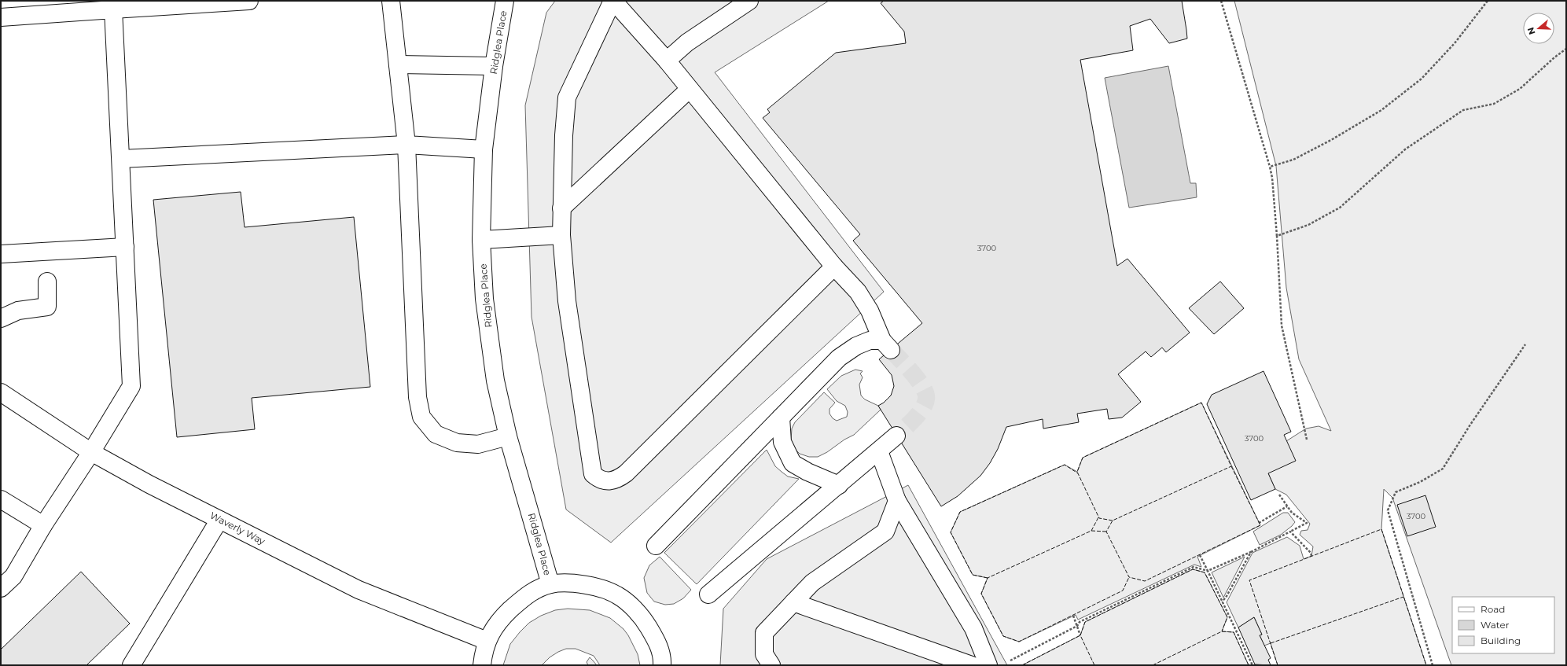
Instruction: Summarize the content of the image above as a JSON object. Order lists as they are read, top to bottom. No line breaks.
{"streets":{"street":["Ridglea Place","Waverly Way"]},"house_numbers":["3700","3700","3700"],"legend":["Road","Water","Building"],"north":"left"}
